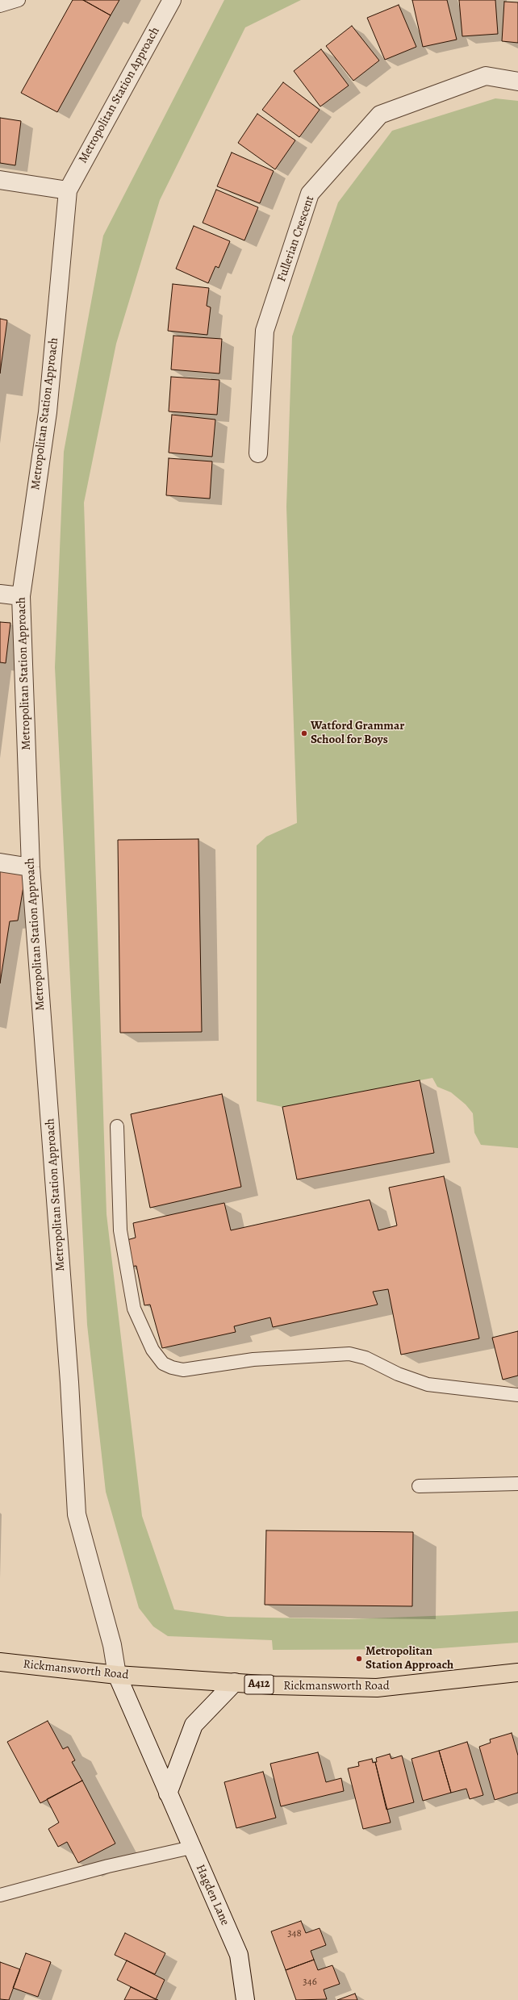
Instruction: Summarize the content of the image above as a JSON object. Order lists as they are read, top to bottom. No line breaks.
{"streets":{"main road":["Rickmansworth Road","A412"],"street":["Metropolitan Station Approach","Fullerian Crescent","Hagden Lane"]},"crossings":[["Metropolitan Station Approach","Rickmansworth Road"],["Metropolitan Station Approach","Hagden Lane"],["Rickmansworth Road","Hagden Lane"]],"places":["Watford Grammar School for Boys","Metropolitan Station Approach"],"house_numbers":["348","346"]}
